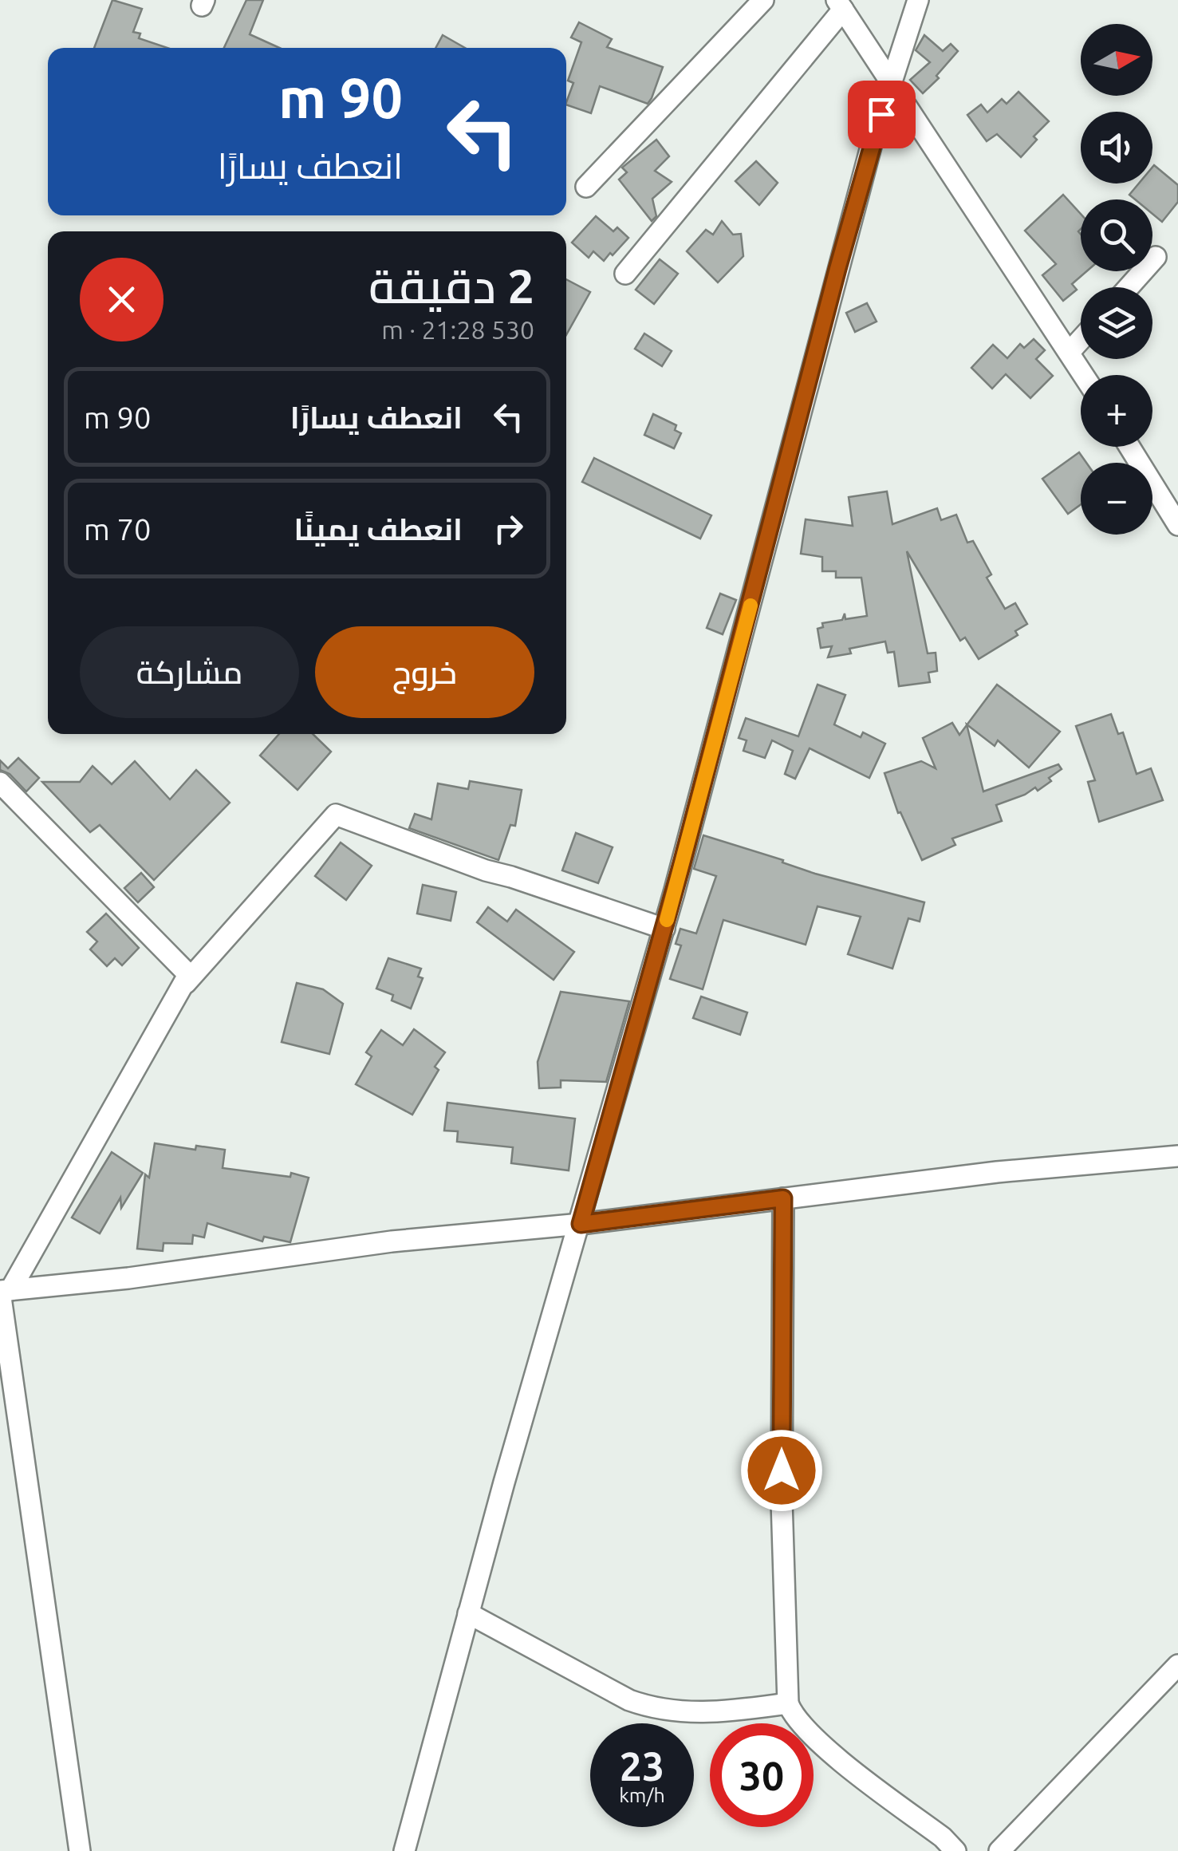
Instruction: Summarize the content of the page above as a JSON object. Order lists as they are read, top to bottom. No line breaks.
{"north":"right","page":{"map_buttons":["+","−"],"turn":["90 m","انعطف يسارًا"],"heading":["2 دقيقة","530 m · 21:28"],"list":[{"name":"انعطف يسارًا","value":"90 m"},{"name":"انعطف يمينًا","value":"70 m"}],"buttons":["خروج","مشاركة"],"speed":"23 km/h","limit":"30"}}
